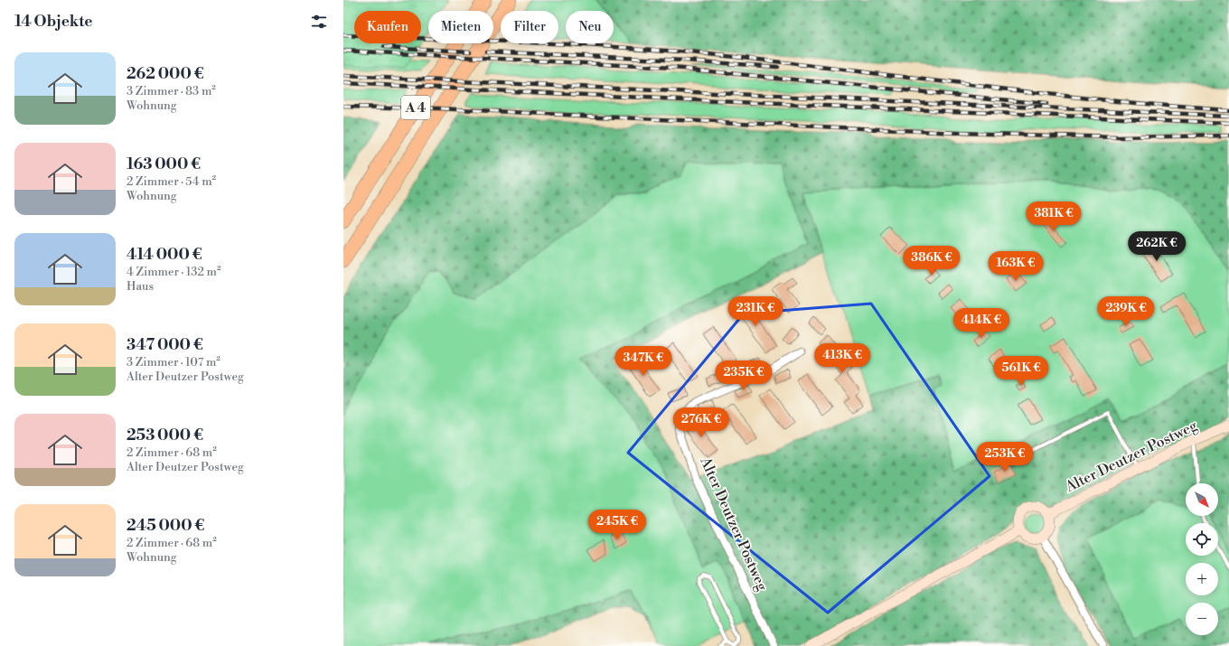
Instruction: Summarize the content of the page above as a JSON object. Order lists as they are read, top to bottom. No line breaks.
{"streets":{"highway":["A 4"],"street":["Alter Deutzer Postweg"]},"north":"bottom right","page":{"heading":"14 Objekte","chip":["Kaufen","Mieten","Filter","Neu"],"list":[{"name":"262 000 €","note":"3 Zimmer · 83 m² · Wohnung"},{"name":"163 000 €","note":"2 Zimmer · 54 m² · Wohnung"},{"name":"414 000 €","note":"4 Zimmer · 132 m² · Haus"},{"name":"347 000 €","note":"3 Zimmer · 107 m² · Alter Deutzer Postweg"},{"name":"253 000 €","note":"2 Zimmer · 68 m² · Alter Deutzer Postweg"},{"name":"245 000 €","note":"2 Zimmer · 68 m² · Wohnung"}],"price":["381K €","262K €","386K €","163K €","231K €","239K €","414K €","413K €","347K €","561K €","235K €","276K €","253K €","245K €"],"map_buttons":["+","−"]}}
